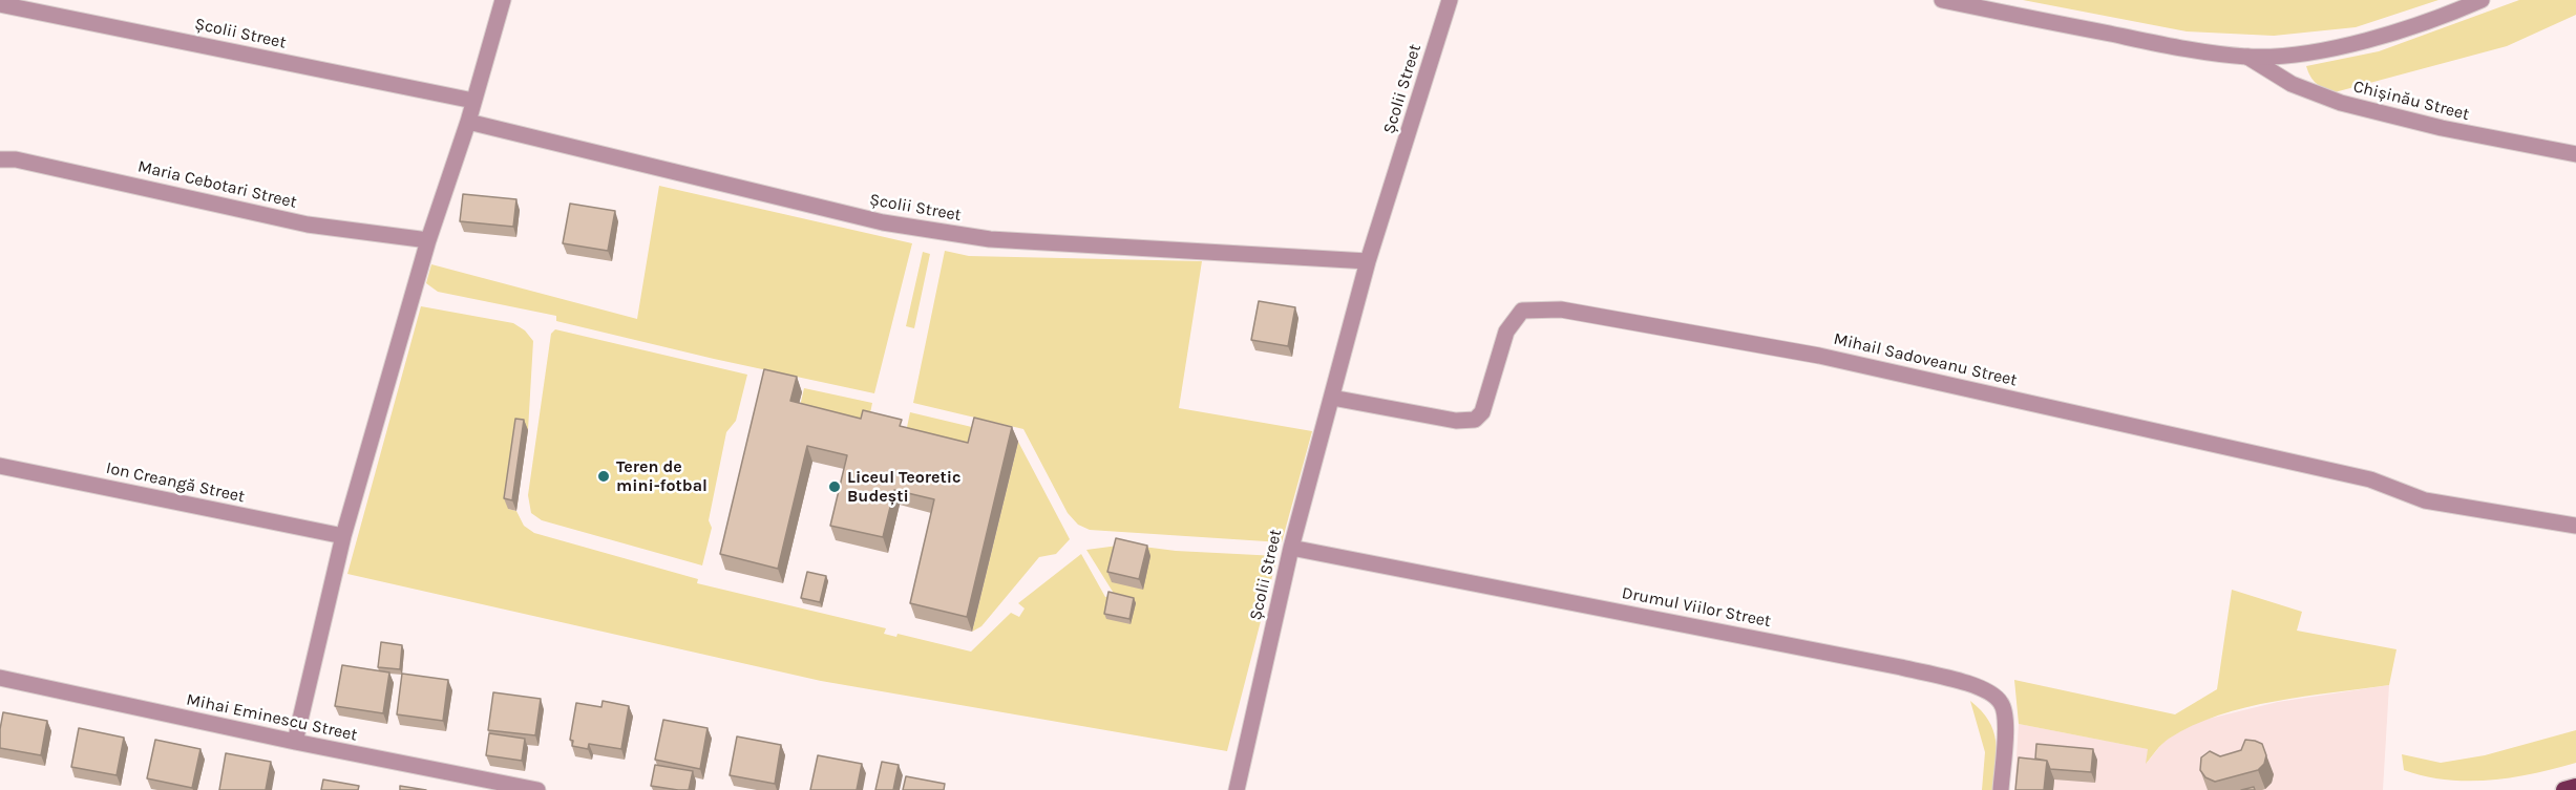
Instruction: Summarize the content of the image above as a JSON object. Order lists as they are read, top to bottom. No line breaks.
{"streets":{"street":["Școlii Street","Chișinău Street","Maria Cebotari Street","Mihail Sadoveanu Street","Ion Creangă Street","Drumul Viilor Street","Mihai Eminescu Street"]},"crossings":[["Școlii Street","Mihail Sadoveanu Street"],["Școlii Street","Drumul Viilor Street"]],"places":["Teren de mini-fotbal","Liceul Teoretic Budești"]}
